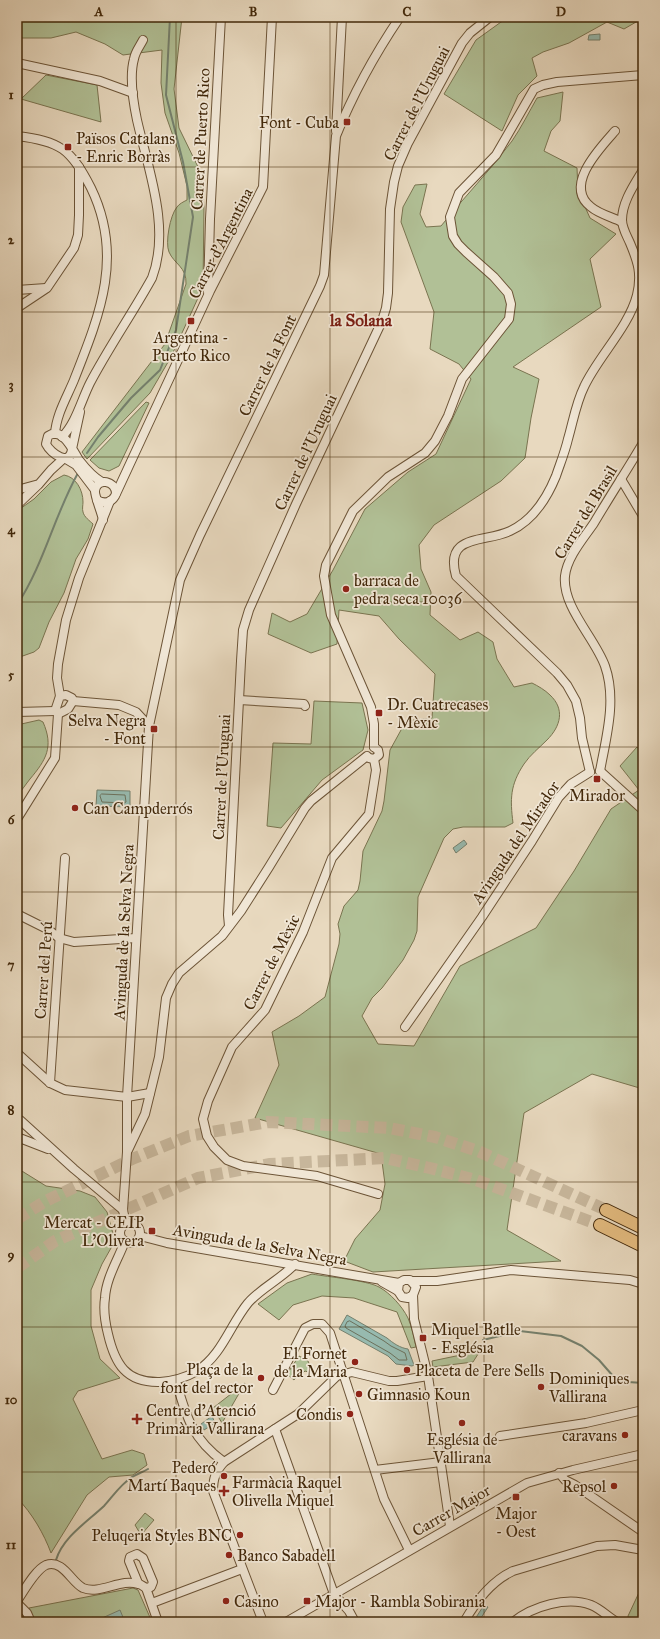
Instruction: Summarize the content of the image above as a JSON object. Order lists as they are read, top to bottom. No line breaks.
{"streets":{"street":["Carrer de l'Uruguai","Carrer de Puerto Rico","Carrer d'Argentina","Carrer de la Font","Carrer del Brasil","Avinguda del Mirador","Avinguda de la Selva Negra","Carrer de Mèxic","Carrer del Perú","Carrer Major"]},"crossings":[["Carrer de Puerto Rico","Carrer d'Argentina"],["Carrer de la Font","Avinguda de la Selva Negra"]],"districts":["la Solana"],"places":{"transit":["Font - Cuba","Països Catalans - Enric Borràs","Argentina - Puerto Rico","Dr. Cuatrecases - Mèxic","Selva Negra - Font","Mirador","Mercat - CEIP L'Olivera","Miquel Batlle - Església","Major - Oest","Major - Rambla Sobirania"],"other":["barraca de pedra seca 10036","Can Campderrós","El Fornet de la Maria","Placeta de Pere Sells","Plaça de la font del rector","Dominiques Vallirana","Gimnasio Koun","Condis","Església de Vallirana","caravans","Pederó Martí Baques","Repsol","Peluqeria Styles BNC","Banco Sabadell","Casino"],"health":["Centre d'Atenció Primària Vallirana","Farmàcia Raquel Olivella Miquel"]},"grid":{"columns":["A","B","C","D"],"rows":["1","2","3","4","5","6","7","8","9","10","11"]}}
